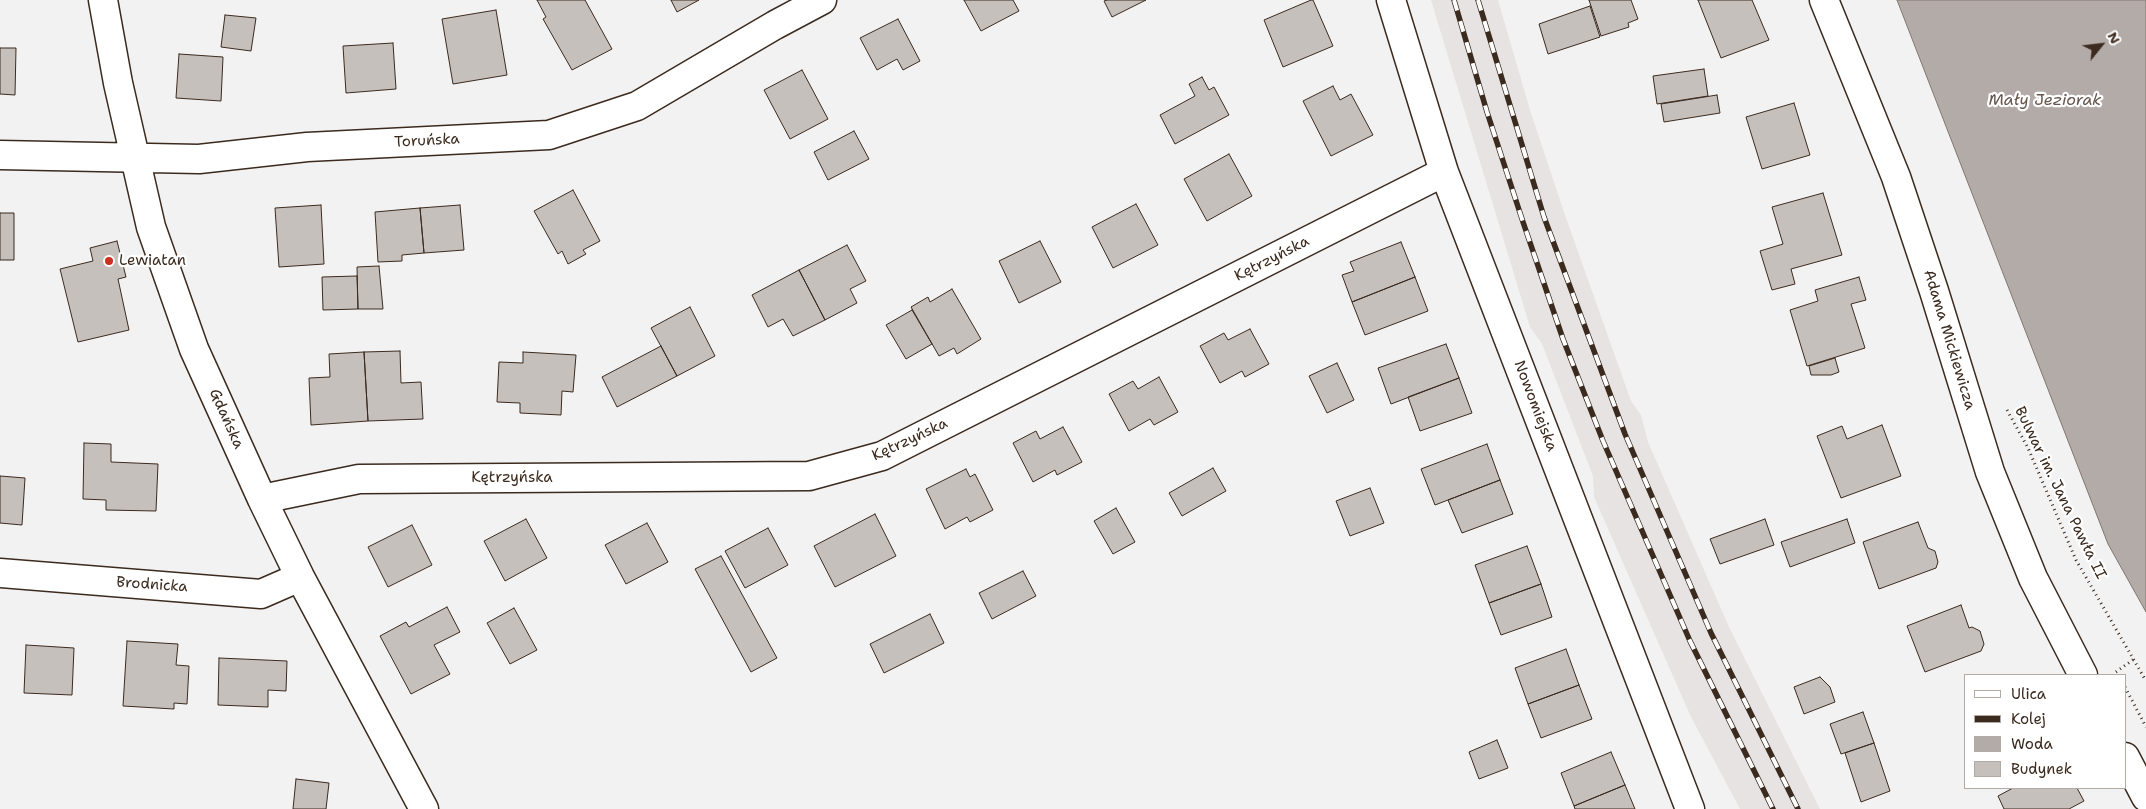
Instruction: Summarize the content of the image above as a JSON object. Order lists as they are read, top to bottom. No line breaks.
{"streets":{"street":["Toruńska","Kętrzyńska","Adama Mickiewicza","Nowomiejska","Gdańska","Brodnicka"],"path":["Bulwar im. Jana Pawła II"]},"crossings":[["Toruńska","Gdańska"],["Kętrzyńska","Nowomiejska"],["Kętrzyńska","Gdańska"],["Gdańska","Brodnicka"]],"water":["Mały Jeziorak"],"places":["Lewiatan"],"legend":["Ulica","Kolej","Woda","Budynek"],"north":"top right"}
